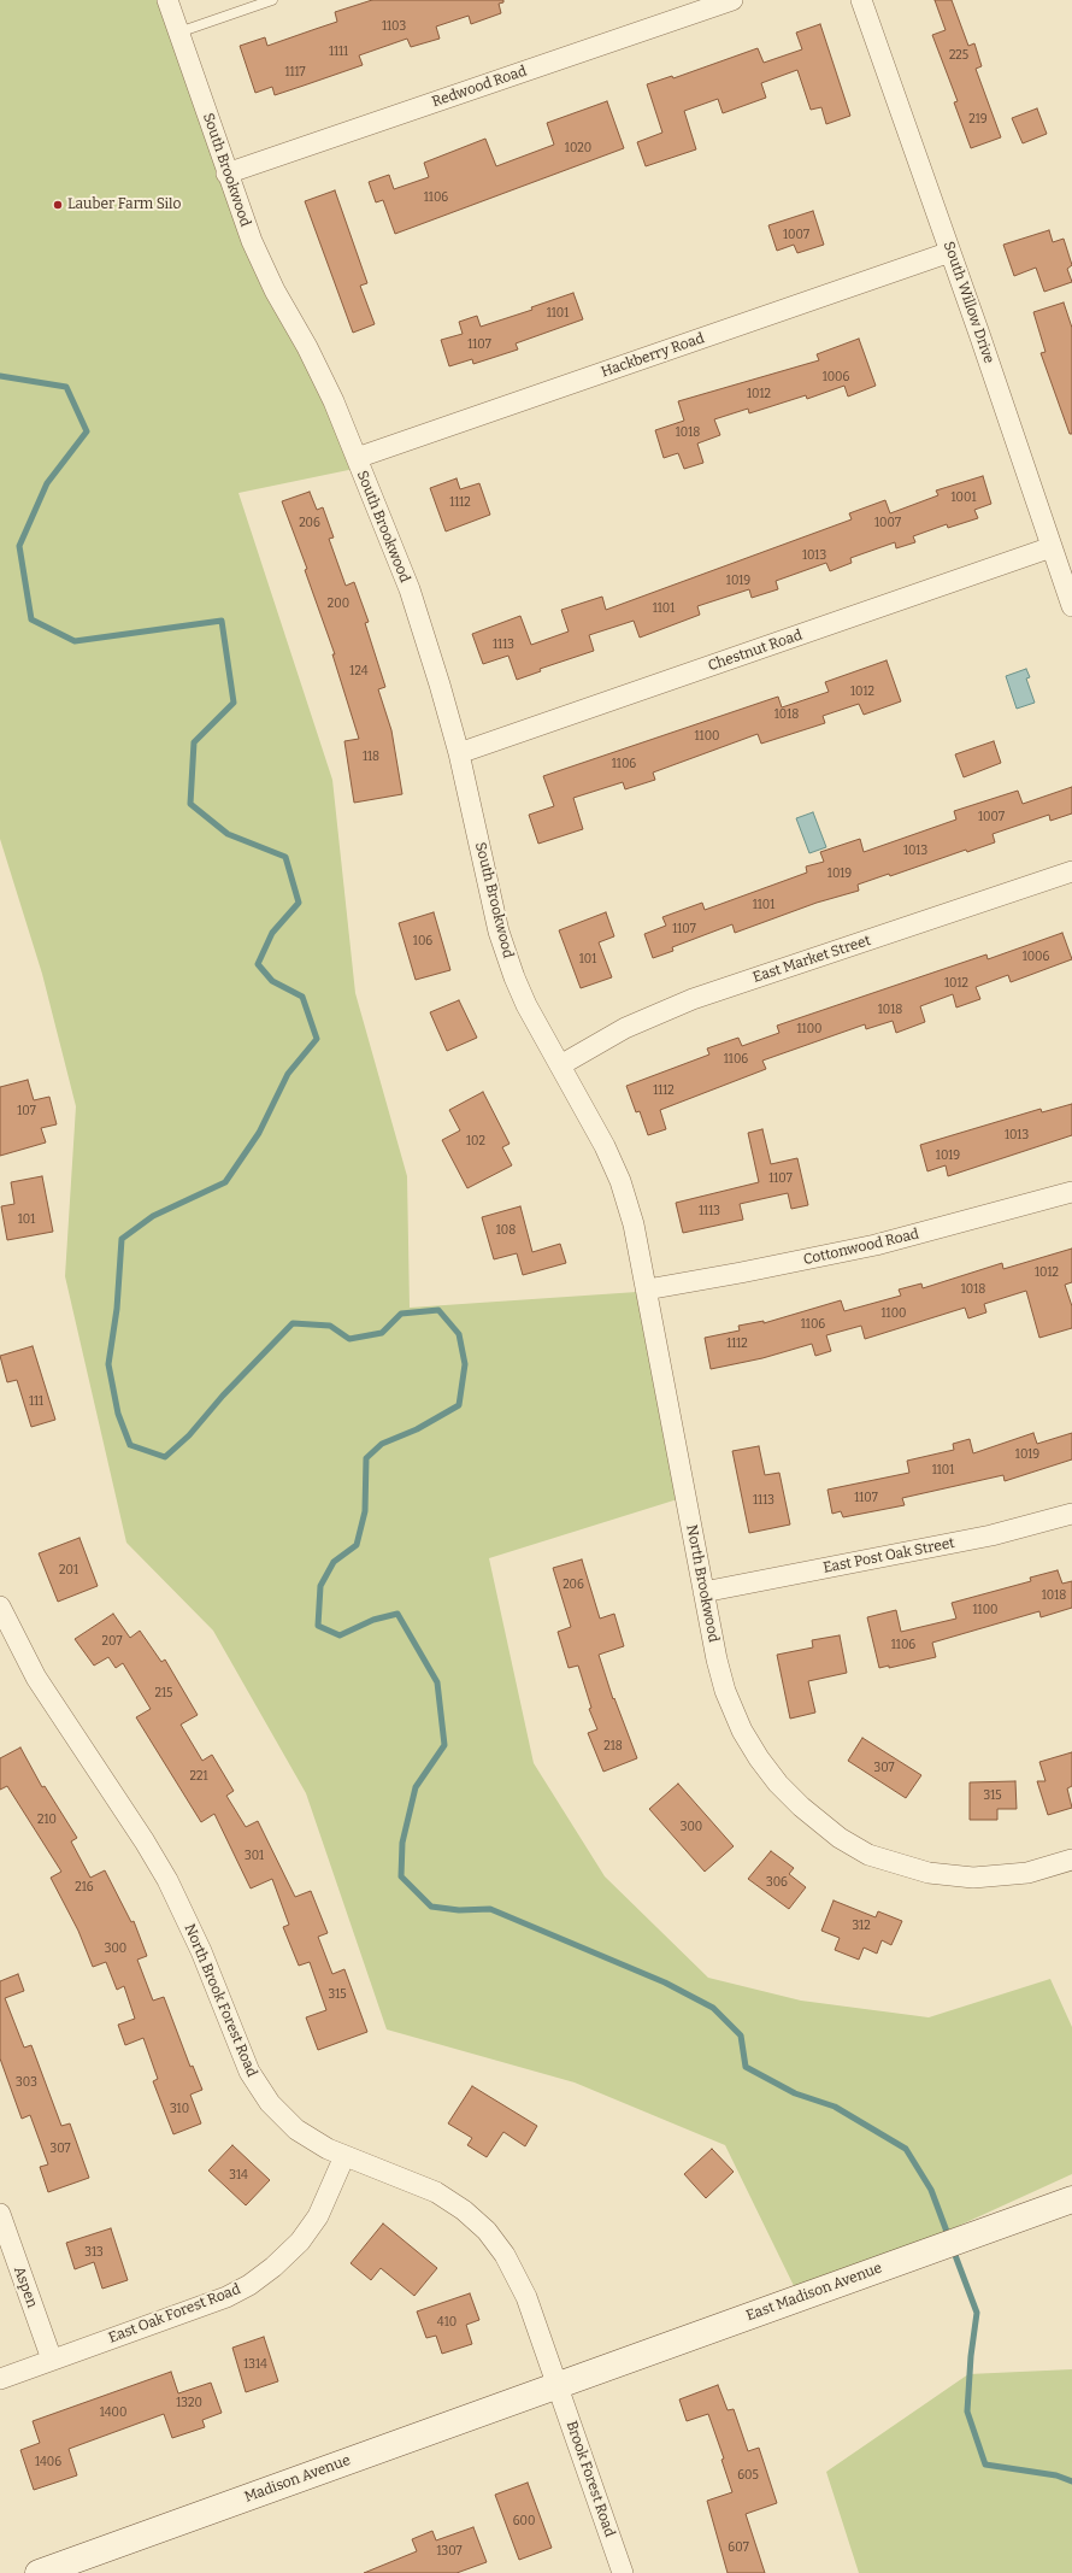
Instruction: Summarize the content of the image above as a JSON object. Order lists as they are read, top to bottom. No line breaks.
{"streets":{"main road":["East Madison Avenue","Madison Avenue"],"street":["Redwood Road","South Brookwood","South Willow Drive","Hackberry Road","Chestnut Road","East Market Street","Cottonwood Road","East Post Oak Street","North Brookwood","North Brook Forest Road","Aspen","East Oak Forest Road","Brook Forest Road"]},"crossings":[["Redwood Road","South Brookwood"],["South Brookwood","Hackberry Road"],["South Brookwood","Chestnut Road"],["South Brookwood","East Market Street"],["South Brookwood","North Brookwood"],["South Willow Drive","Hackberry Road"],["South Willow Drive","Chestnut Road"],["East Market Street","North Brookwood"],["Cottonwood Road","North Brookwood"],["East Post Oak Street","North Brookwood"],["North Brook Forest Road","East Madison Avenue"],["North Brook Forest Road","East Oak Forest Road"],["North Brook Forest Road","Madison Avenue"],["North Brook Forest Road","Brook Forest Road"],["Aspen","East Oak Forest Road"],["East Madison Avenue","Madison Avenue"],["East Madison Avenue","Brook Forest Road"],["Madison Avenue","Brook Forest Road"]],"places":["Lauber Farm Silo"],"house_numbers":["1103","1111","225","1117","219","1020","1106","1007","1101","1107","1006","1012","1018","1001","1112","206","1007","1013","1019","200","1101","1113","124","1012","1018","1100","118","1106","1007","1013","1019","1101","1107","106","1006","101","1012","1018","1100","1106","1112","107","1013","102","1019","1107","1113","101","108","1012","1018","1100","1106","1112","111","1019","1101","1107","1113","201","206","1018","1100","207","1106","215","218","307","221","315","210","300","301","306","216","312","300","315","303","310","307","314","313","410","1314","1320","1400","1406","605","600","607","1307"]}
